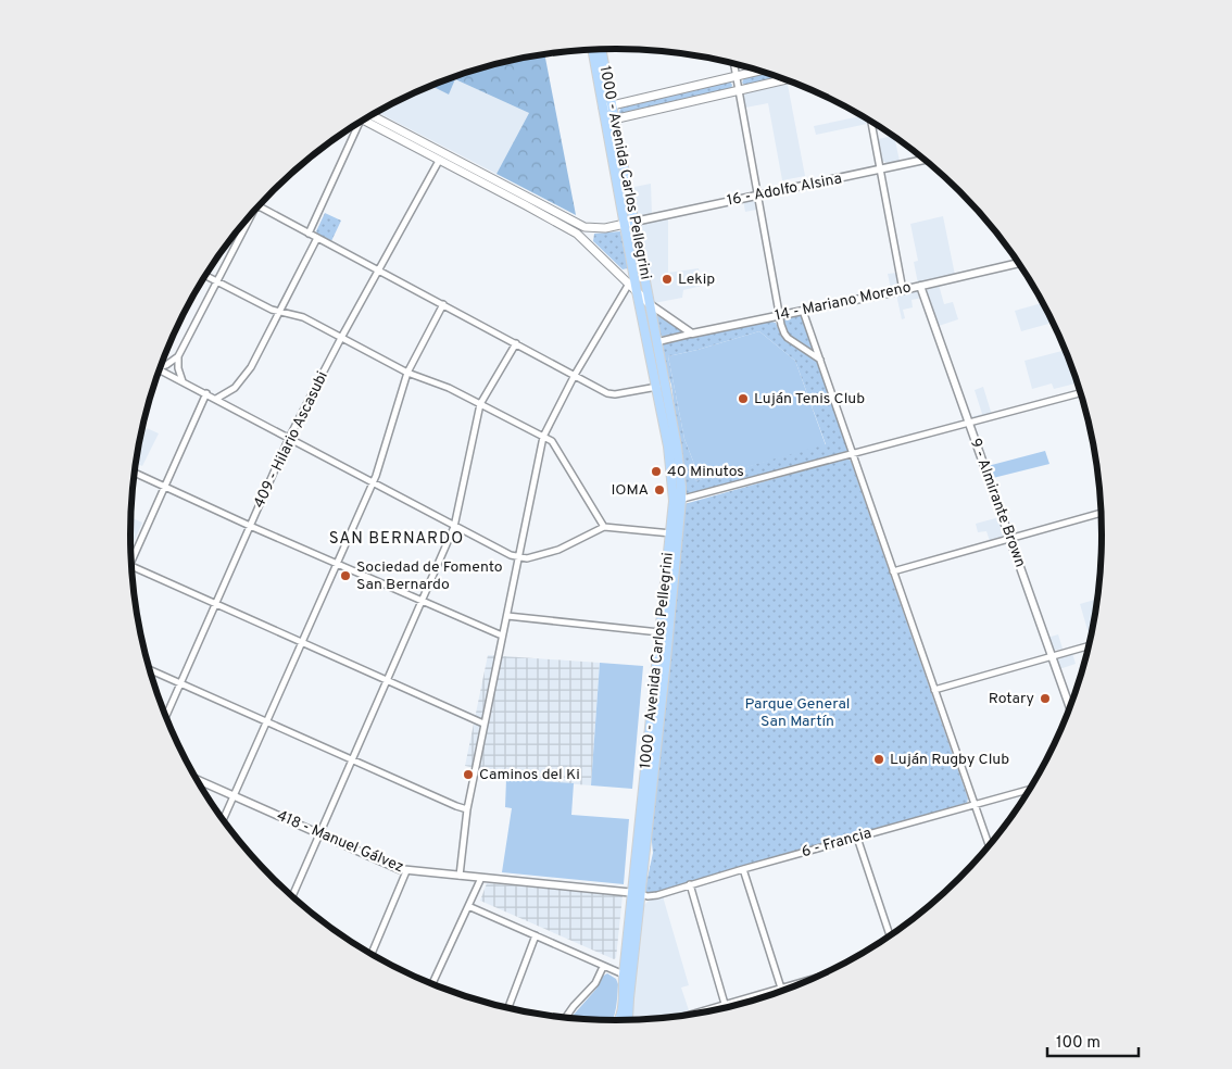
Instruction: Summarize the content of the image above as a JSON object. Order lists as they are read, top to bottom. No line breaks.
{"streets":{"main road":["1000 - Avenida Carlos Pellegrini"],"street":["16 - Adolfo Alsina","14 - Mariano Moreno","409 - Hilario Ascasubi","9 - Almirante Brown","418 - Manuel Gálvez","6 - Francia"]},"crossings":[["1000 - Avenida Carlos Pellegrini","16 - Adolfo Alsina"],["1000 - Avenida Carlos Pellegrini","14 - Mariano Moreno"],["1000 - Avenida Carlos Pellegrini","418 - Manuel Gálvez"],["1000 - Avenida Carlos Pellegrini","6 - Francia"],["14 - Mariano Moreno","9 - Almirante Brown"],["418 - Manuel Gálvez","6 - Francia"]],"districts":["SAN BERNARDO"],"parks":["Parque General San Martín"],"places":["Lekip","Luján Tenis Club","40 Minutos","IOMA","Sociedad de Fomento San Bernardo","Rotary","Luján Rugby Club","Caminos del Ki"],"scale_bar":"100 m"}
